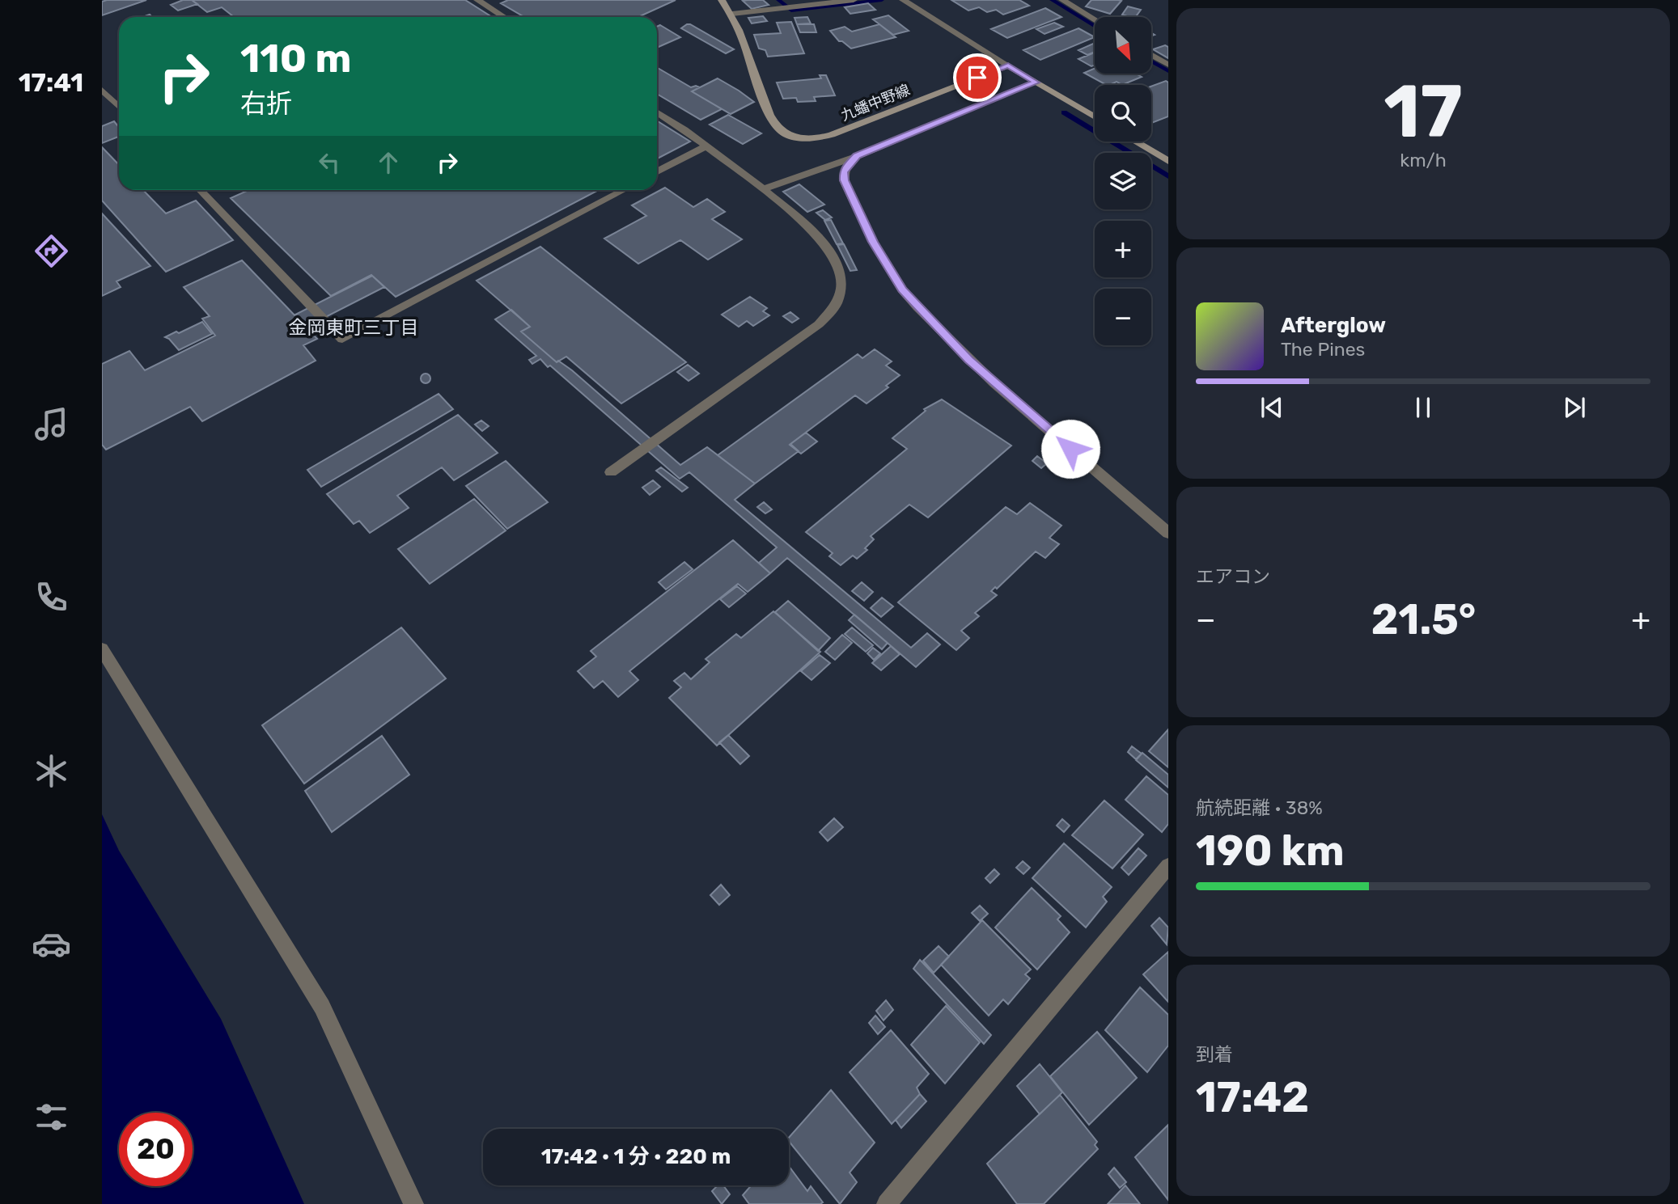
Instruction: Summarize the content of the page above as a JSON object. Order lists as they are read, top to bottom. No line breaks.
{"streets":{"main road":["九蟠中野線"]},"districts":["金岡東町三丁目"],"north":"bottom right","page":{"tabs":"17:41","tile":[["17","km/h"],"エアコン",["航続距離 · 38%","190 km"],["到着","17:42"]],"map_buttons":["+","−"],"turn":["110 m","右折"],"song":["Afterglow","The Pines"],"heat":["−","21.5°","+"],"limit":"20","trip":"17:42 · 1 分 · 220 m"}}
